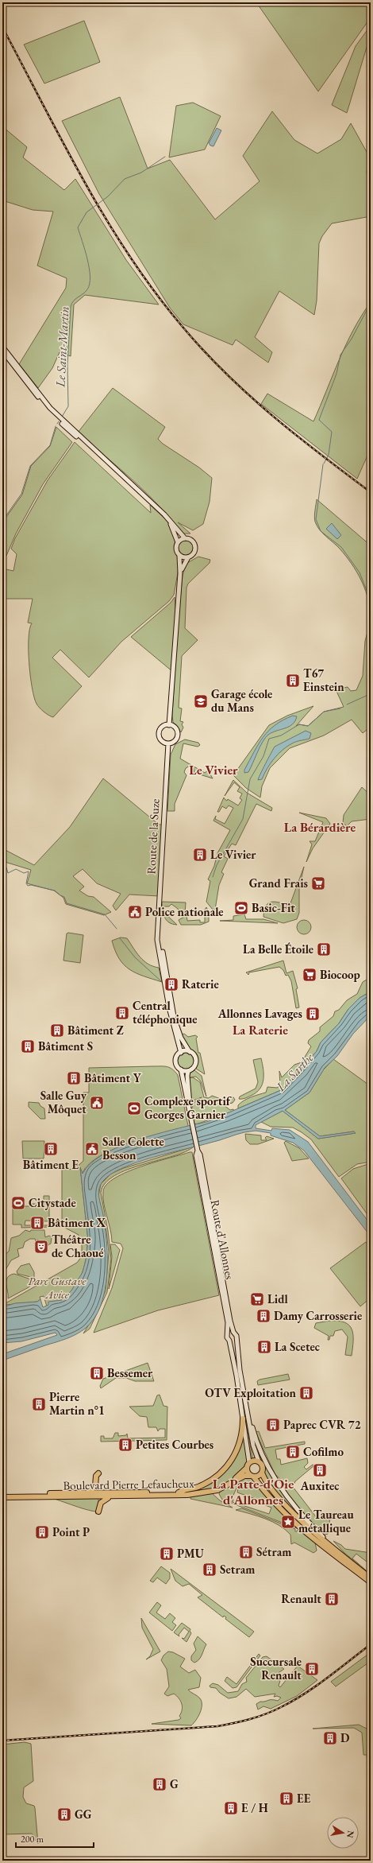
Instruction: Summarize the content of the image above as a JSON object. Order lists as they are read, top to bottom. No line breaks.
{"streets":{"main road":["Route de la Suze","Route d'Allonnes","Boulevard Pierre Lefaucheux"]},"crossings":[["Route de la Suze","Route d'Allonnes"],["Route d'Allonnes","Boulevard Pierre Lefaucheux"]],"districts":["Le Vivier","La Bérardière","La Raterie","La Patte-d'Oie d'Allonnes"],"water":["Le Saint-Martin","La Sarthe"],"parks":["Parc Gustave Avice"],"places":{"building":["T67 Einstein","Le Vivier","La Belle Étoile","Raterie","Central téléphonique","Allonnes Lavages","Bâtiment Z","Bâtiment S","Bâtiment Y","Bâtiment E","Bâtiment X","Damy Carrosserie","La Scetec","Bessemer","OTV Exploitation","Pierre Martin n°1","Paprec CVR 72","Petites Courbes","Cofilmo","Auxitec","Point P","Sétram","PMU","Setram","Renault","Succursale Renault","D","G","EE","E / H","GG"],"school or university":["Garage école du Mans"],"supermarket":["Grand Frais","Biocoop","Lidl"],"sports":["Basic-Fit","Complexe sportif Georges Garnier","Citystade"],"public building":["Police nationale","Salle Guy Môquet","Salle Colette Besson"],"theatre":["Théâtre de Chaoué"],"place":["Le Taureau métallique"]},"scale_bar":"200 m","north":"right"}
